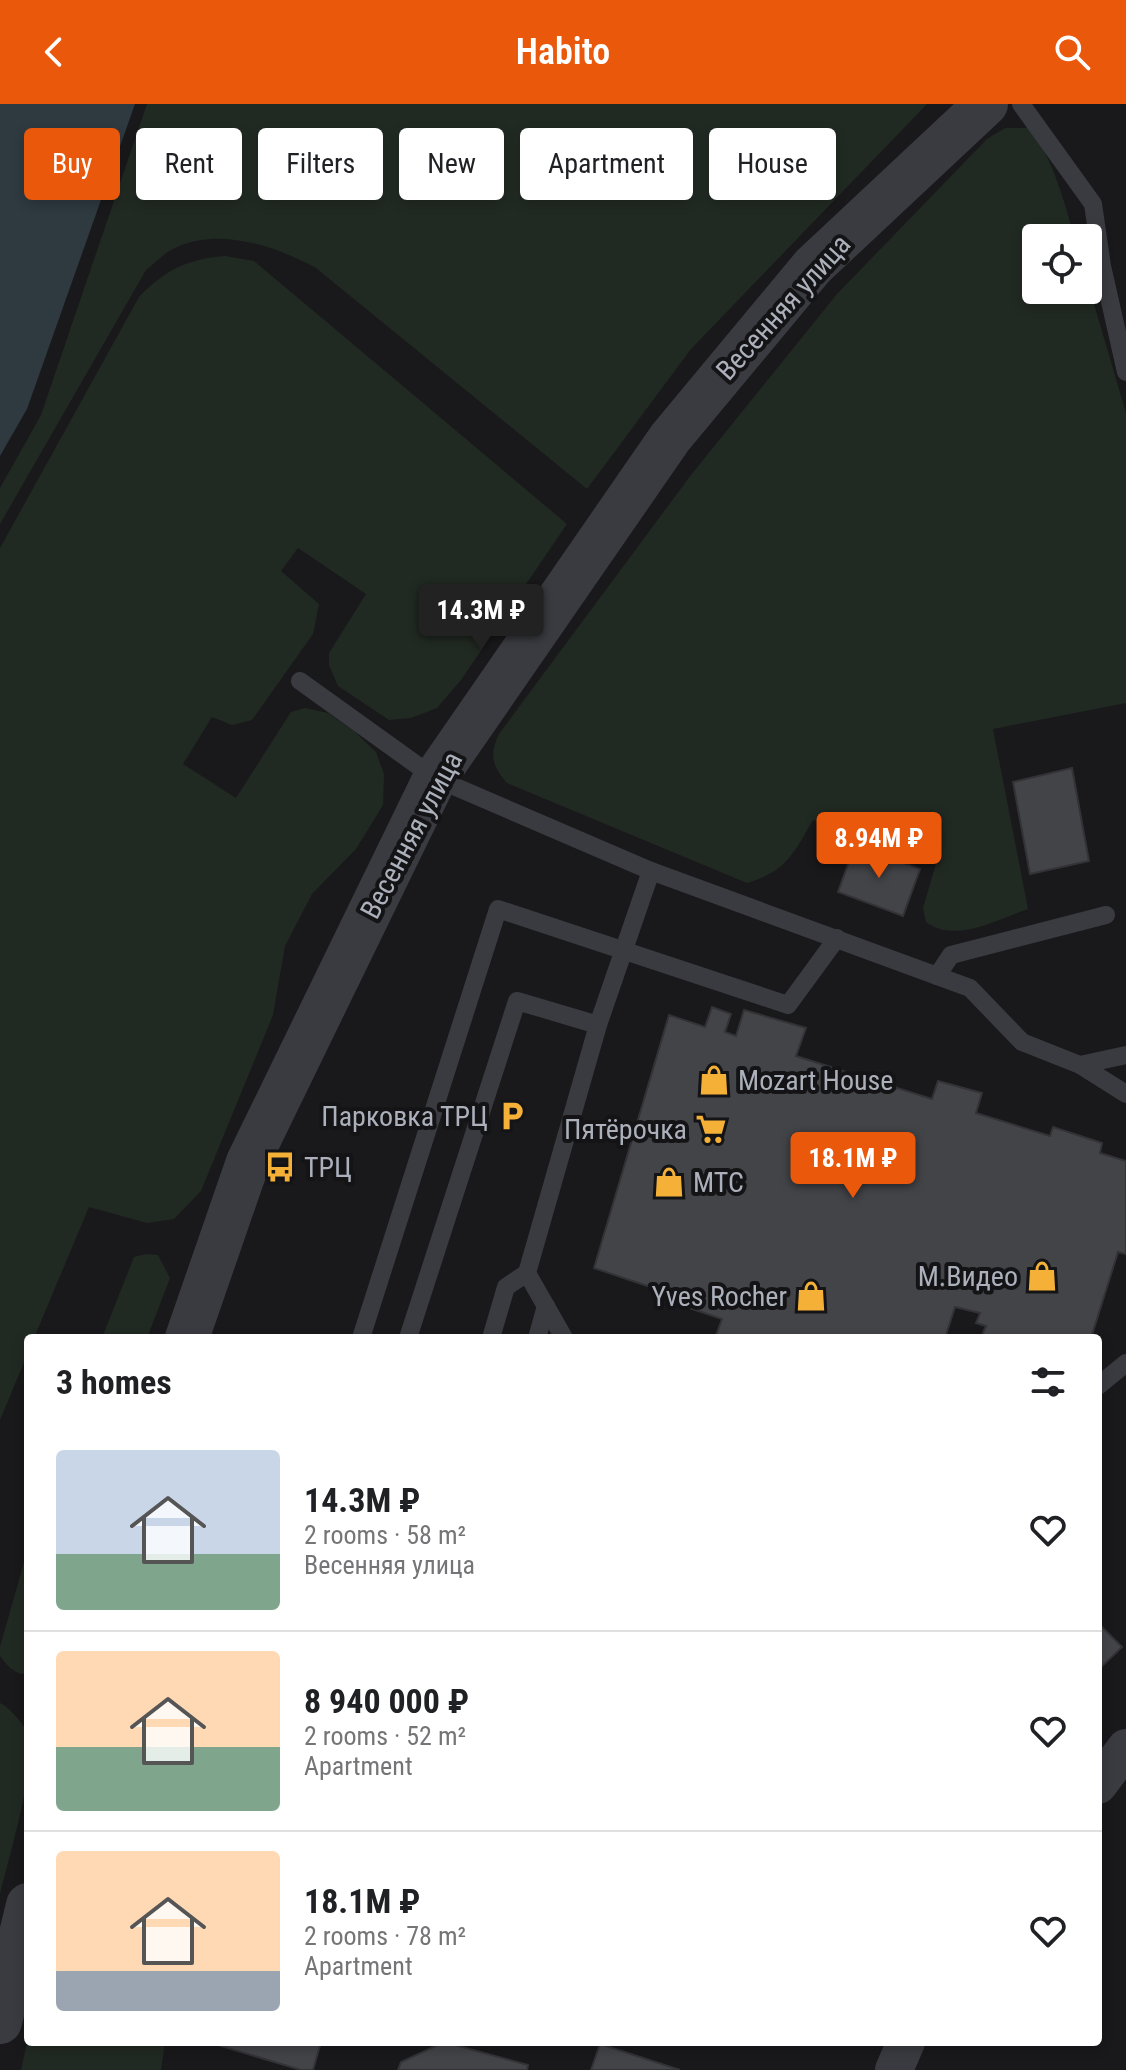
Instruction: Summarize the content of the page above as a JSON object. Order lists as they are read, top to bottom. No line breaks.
{"streets":{"street":["Весенняя улица"]},"places":{"shop":["Mozart House","МТС","М.Видео","Yves Rocher"],"parking":["Парковка ТРЦ"],"supermarket":["Пятёрочка"],"bus stop":["ТРЦ"]},"page":{"header":"Habito","chip":["Buy","Rent","Filters","New","Apartment","House"],"price":["14.3M ₽","8.94M ₽","18.1M ₽"],"heading":"3 homes","list":[{"name":"14.3M ₽","note":"2 rooms · 58 m² · Весенняя улица"},{"name":"8 940 000 ₽","note":"2 rooms · 52 m² · Apartment"},{"name":"18.1M ₽","note":"2 rooms · 78 m² · Apartment"}]}}
